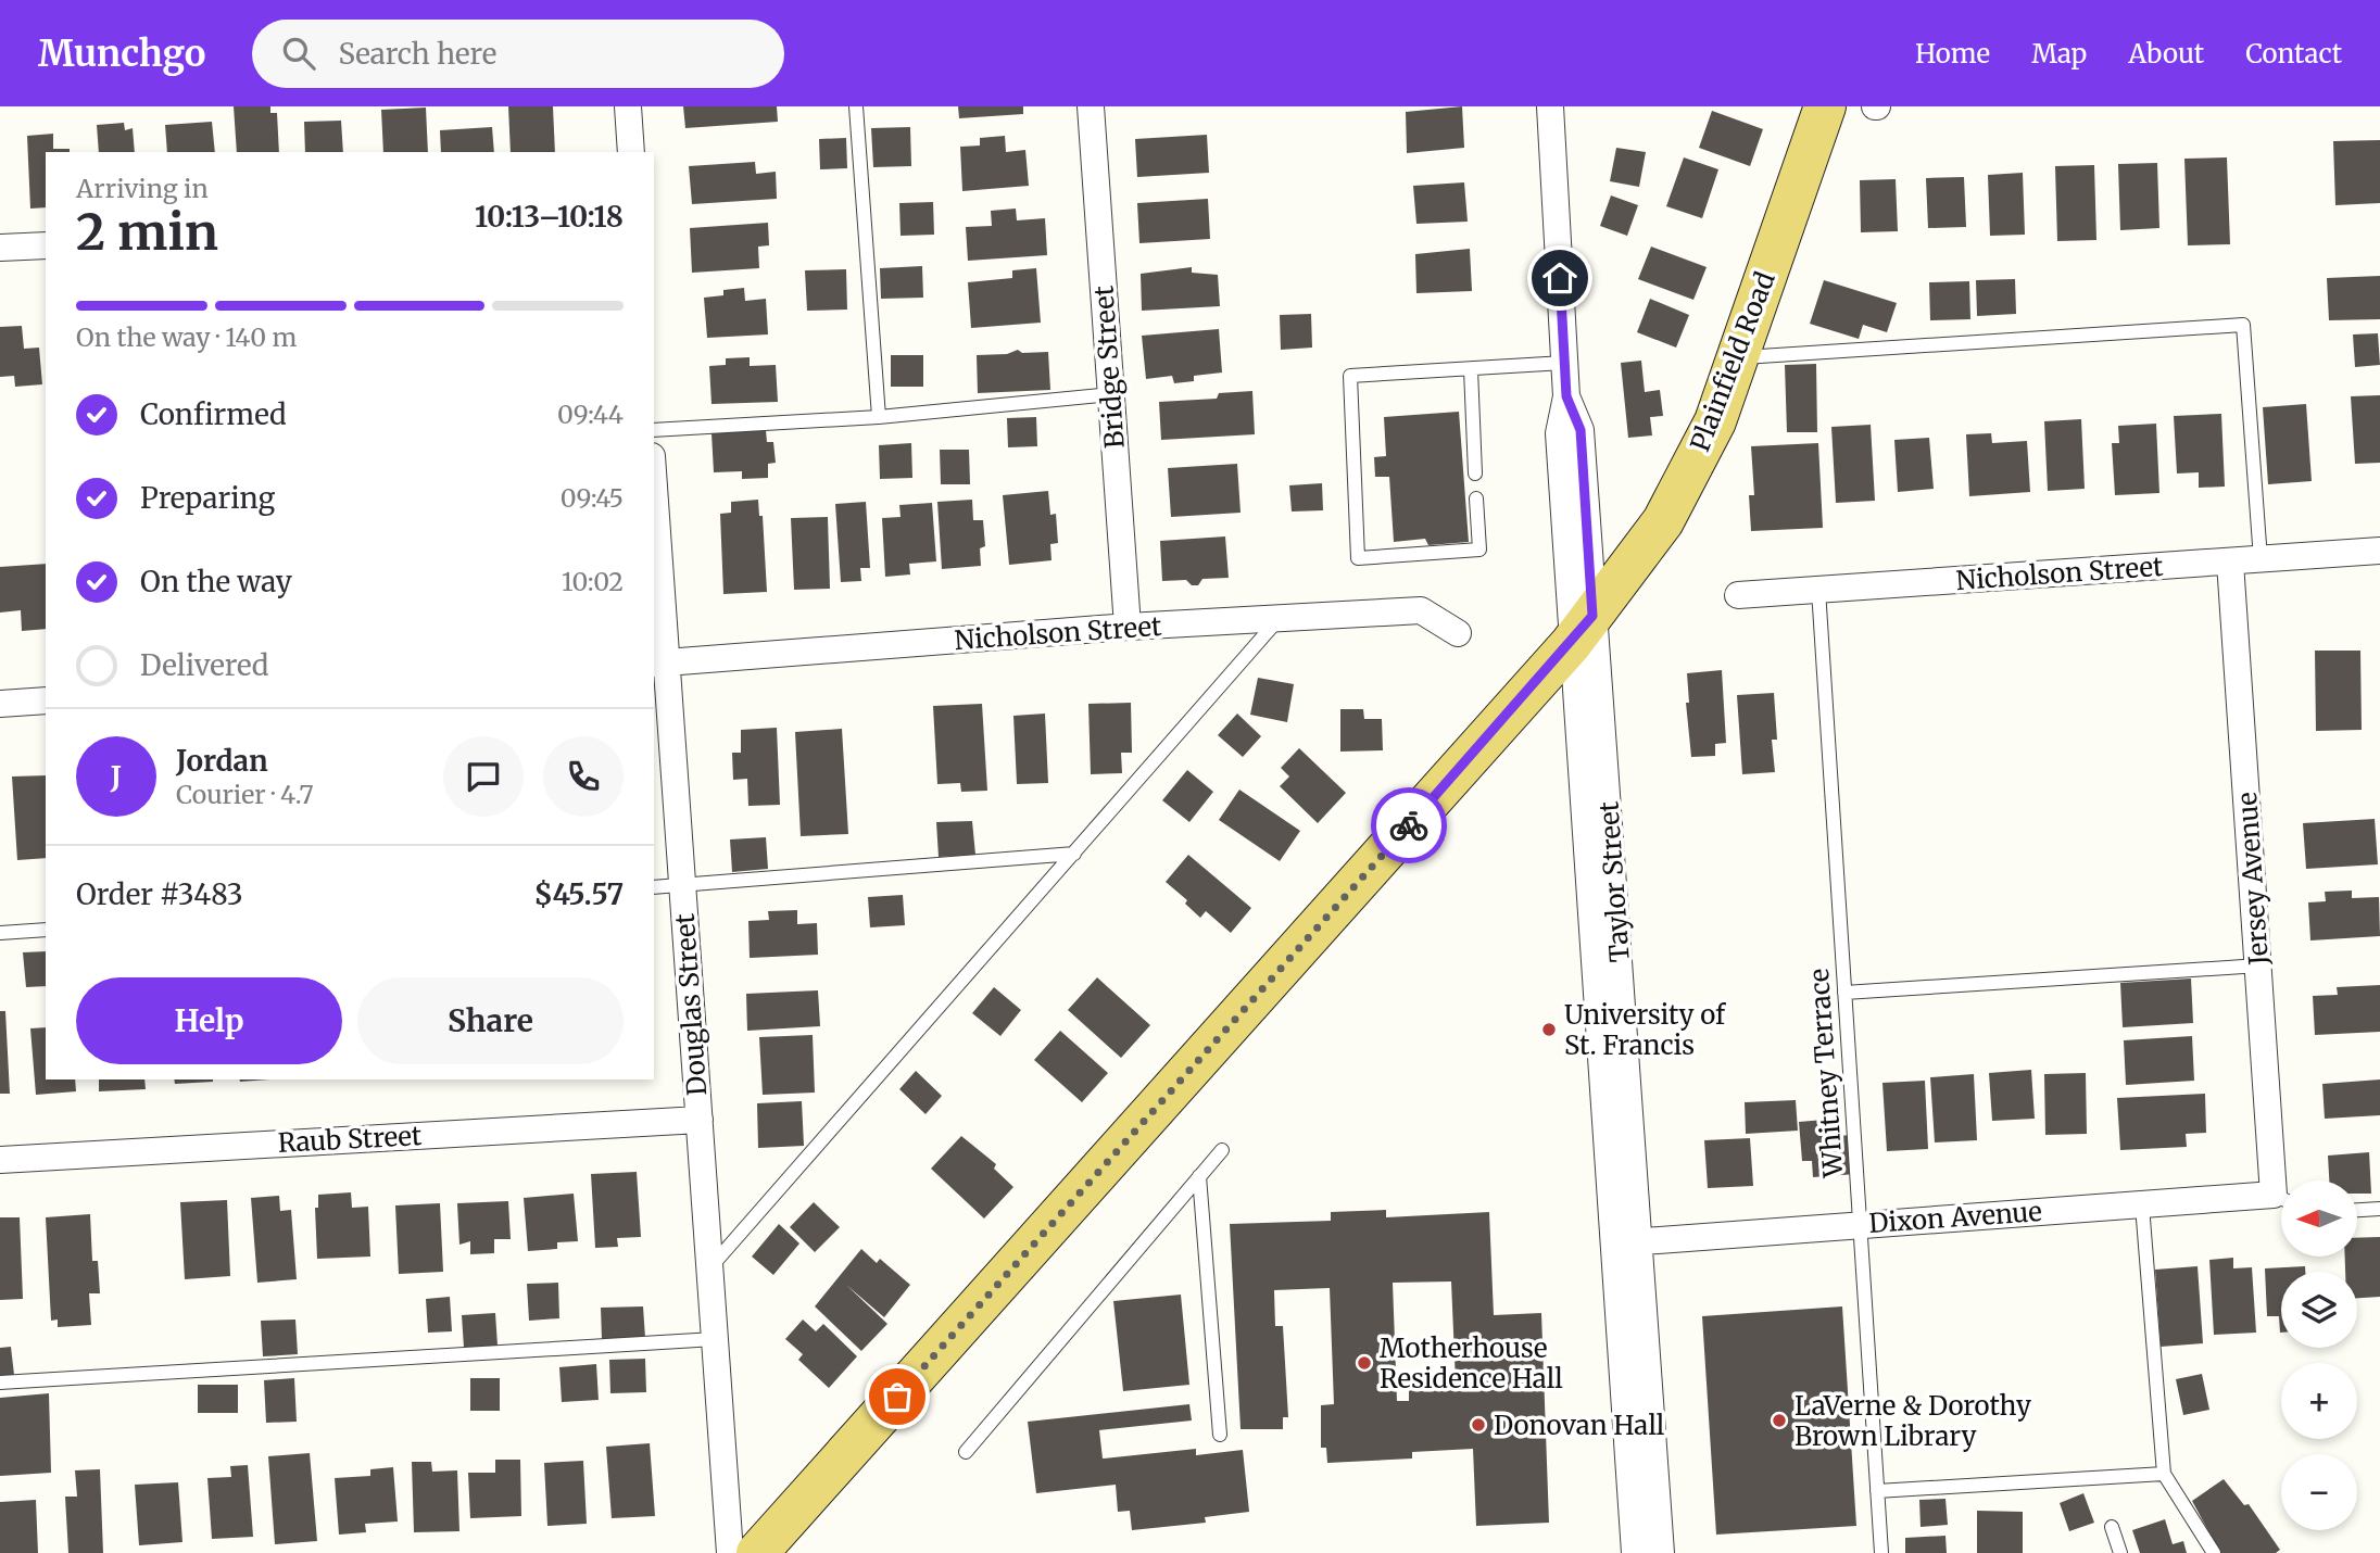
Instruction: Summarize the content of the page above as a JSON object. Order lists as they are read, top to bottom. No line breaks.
{"streets":{"main road":["Plainfield Road"],"street":["Bridge Street","Nicholson Street","Jersey Avenue","Taylor Street","Douglas Street","Raub Street","Dixon Avenue"],"lane":["Whitney Terrace"]},"crossings":[["Plainfield Road","Taylor Street"],["Bridge Street","Nicholson Street"],["Nicholson Street","Jersey Avenue"],["Nicholson Street","Douglas Street"],["Nicholson Street","Whitney Terrace"],["Taylor Street","Dixon Avenue"],["Douglas Street","Raub Street"],["Whitney Terrace","Dixon Avenue"]],"places":["University of St. Francis","Motherhouse Residence Hall","LaVerne & Dorothy Brown Library","Donovan Hall"],"north":"left","page":{"header":"Munchgo","search":"Search here","nav":["Home","Map","About","Contact"],"heading":["2 min","Arriving in","10:13–10:18"],"panel":["Jordan","Courier · 4.7","Order #3483","$45.57"],"bar":"On the way · 140 m","list":[["Confirmed","09:44"],["Preparing","09:45"],["On the way","10:02"],"Delivered"],"round":"J","buttons":["Help","Share"],"map_buttons":["+","−"]}}
